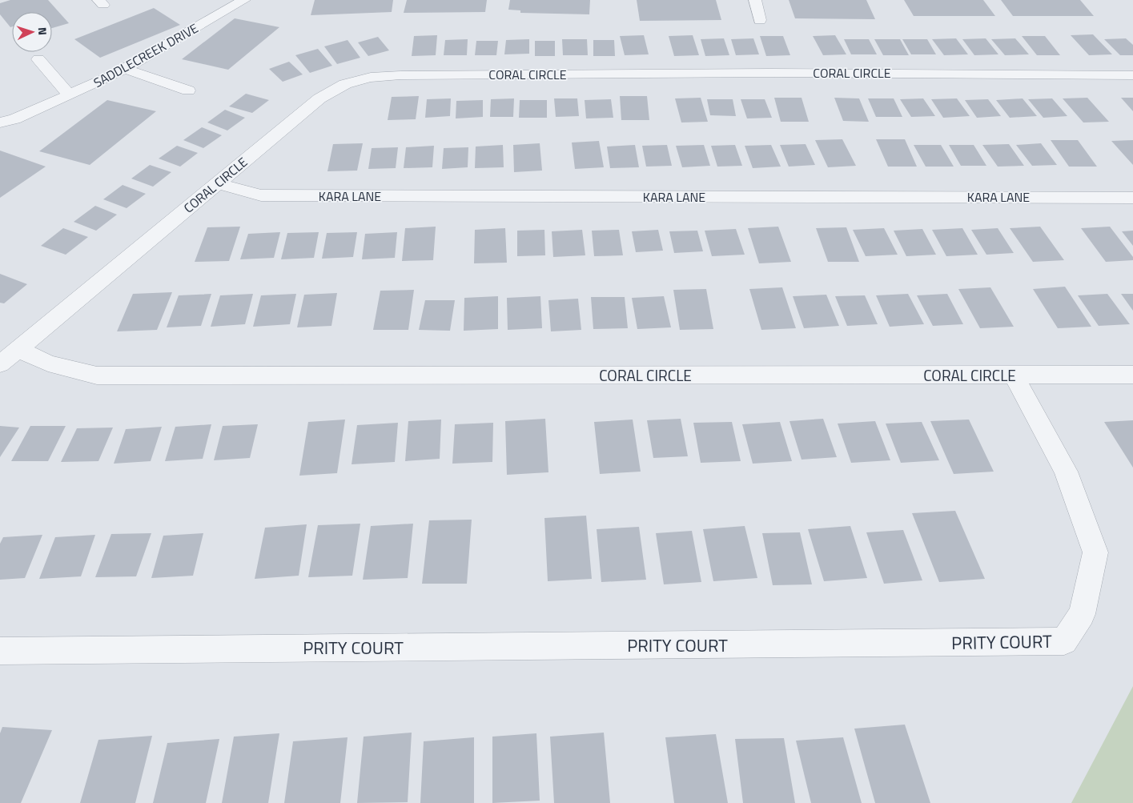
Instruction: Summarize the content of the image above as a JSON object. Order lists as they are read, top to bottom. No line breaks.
{"streets":{"street":["SADDLECREEK DRIVE","CORAL CIRCLE","KARA LANE","PRITY COURT"]},"crossings":[["CORAL CIRCLE","KARA LANE"],["CORAL CIRCLE","PRITY COURT"]],"north":"right"}
